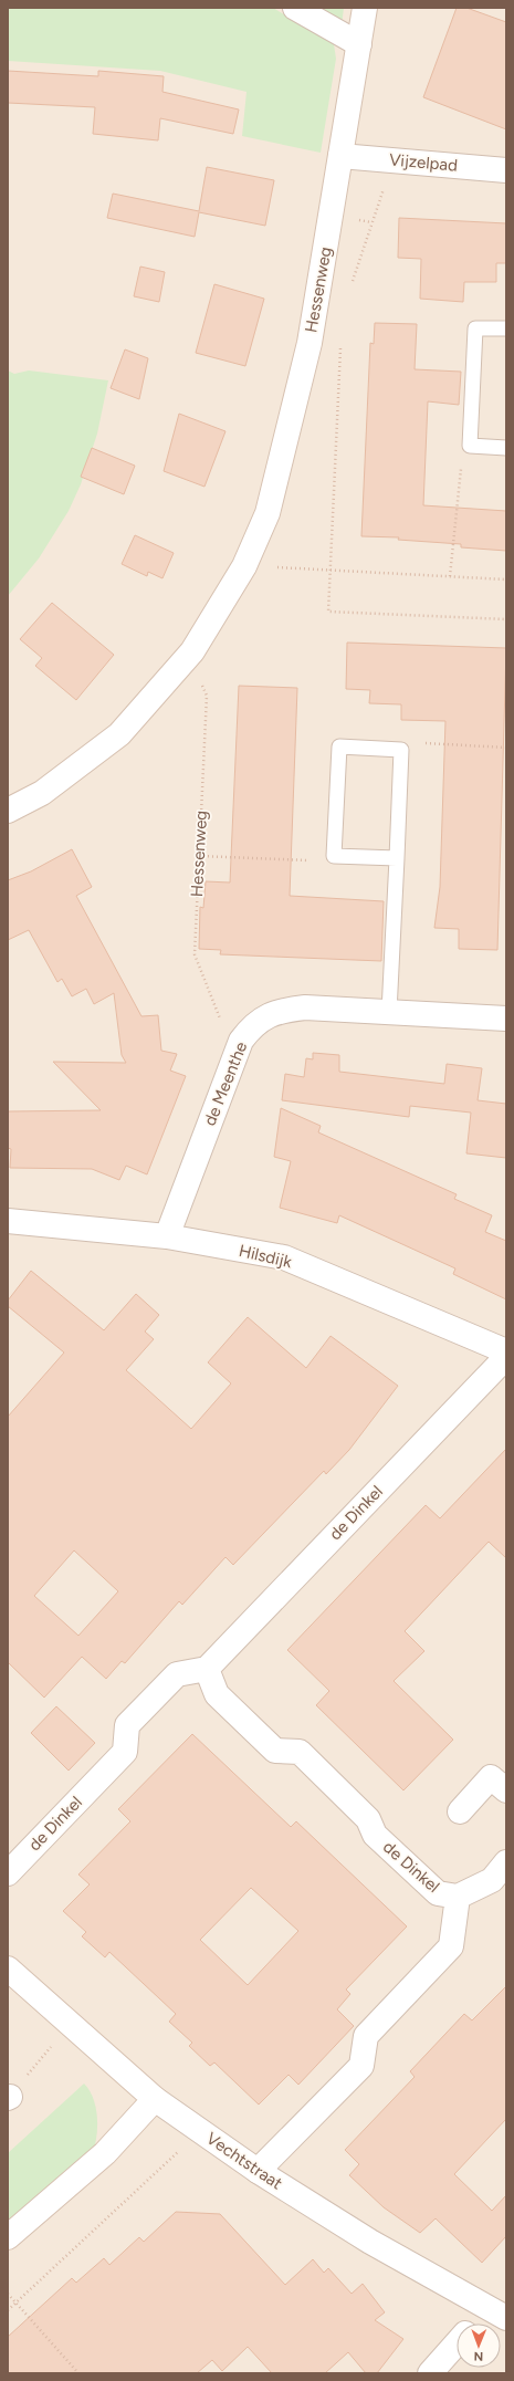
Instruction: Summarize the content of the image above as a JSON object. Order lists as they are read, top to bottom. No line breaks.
{"streets":{"street":["Vijzelpad","Hessenweg","de Meenthe","Hilsdijk","de Dinkel","Vechtstraat"]},"crossings":[["Vijzelpad","Hessenweg"],["Hessenweg","de Meenthe"],["de Meenthe","Hilsdijk"],["de Dinkel","Vechtstraat"]],"north":"bottom"}
